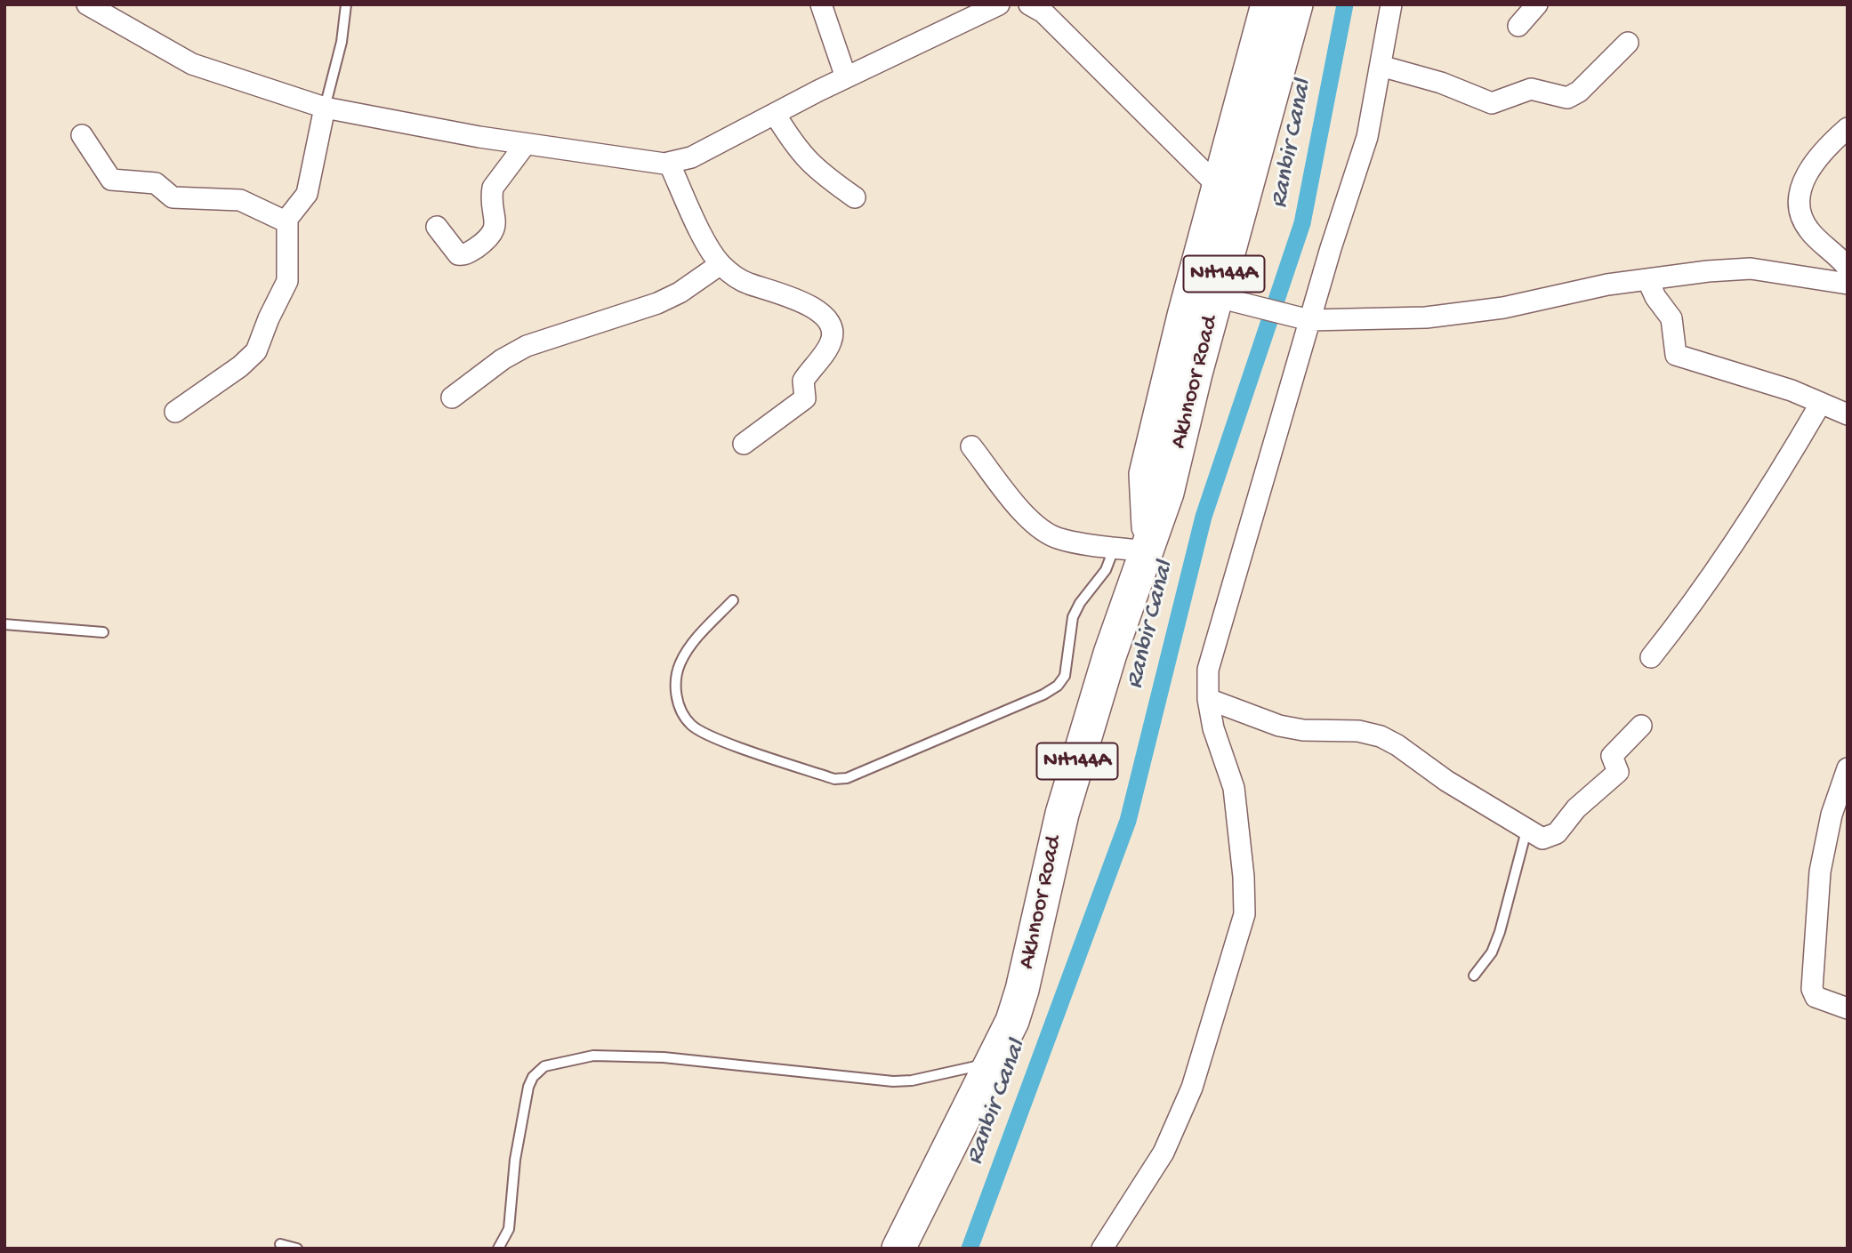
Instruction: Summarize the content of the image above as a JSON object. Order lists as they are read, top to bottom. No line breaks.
{"streets":{"highway":["NH144A","Akhnoor Road"]},"water":["Ranbir Canal"]}
